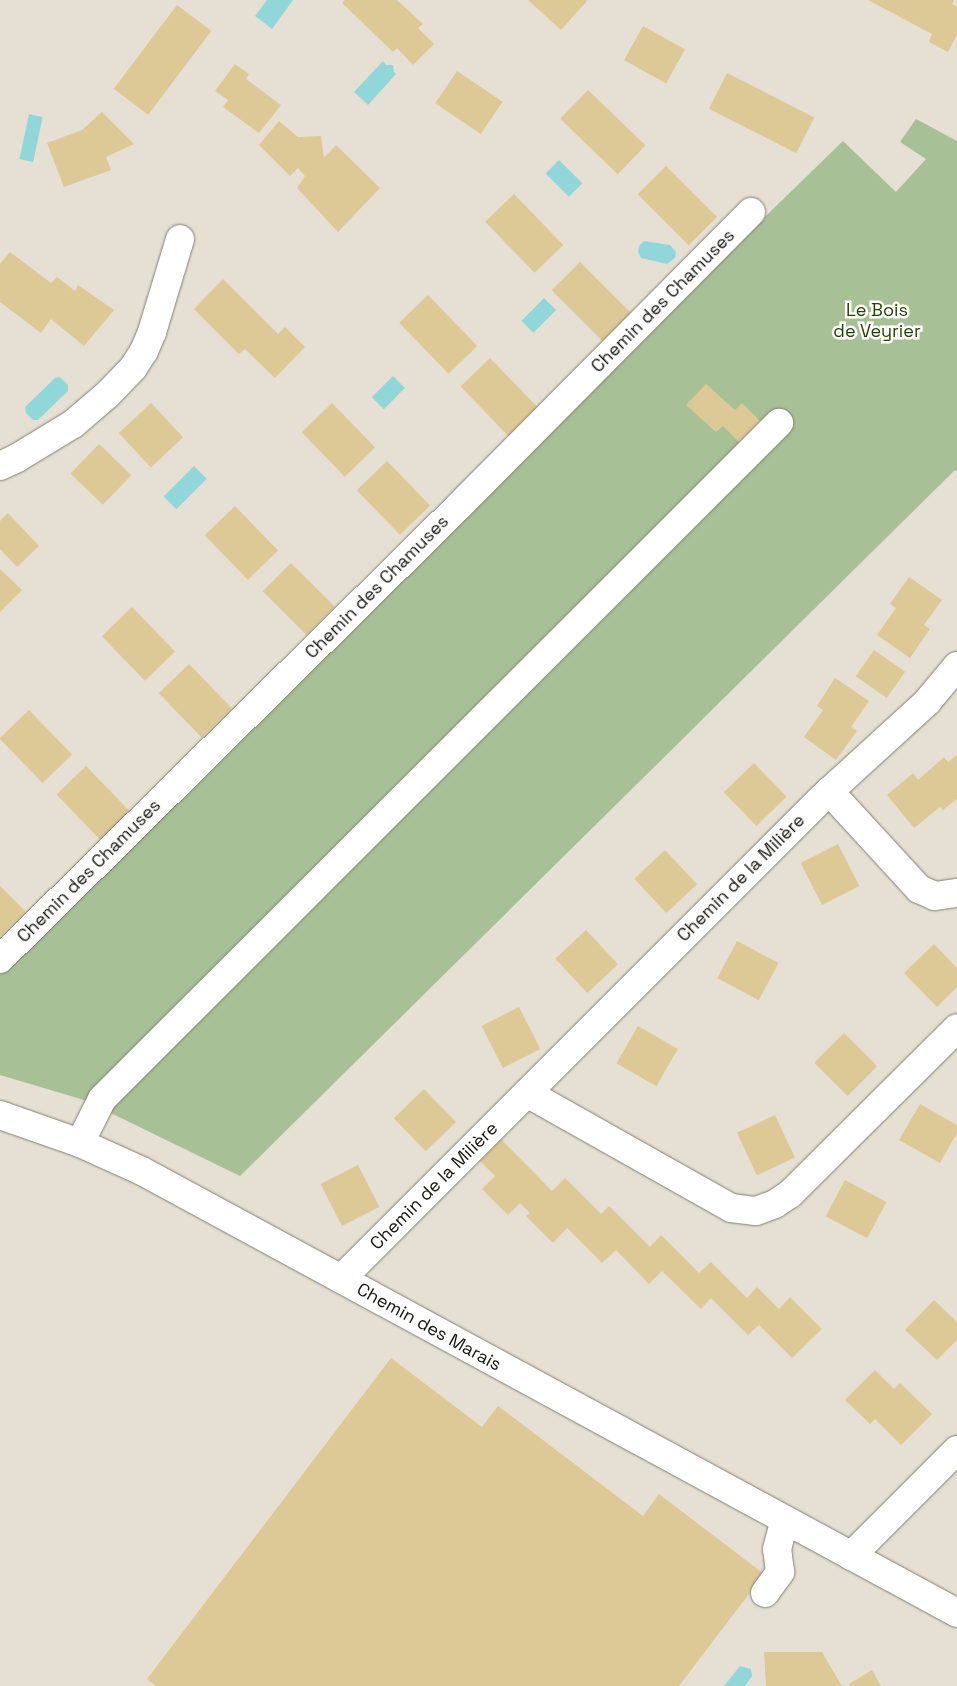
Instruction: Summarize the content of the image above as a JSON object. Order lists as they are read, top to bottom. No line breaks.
{"streets":{"street":["Chemin des Chamuses","Chemin de la Milière","Chemin des Marais"]},"crossings":[["Chemin de la Milière","Chemin des Marais"]],"parks":["Le Bois de Veyrier"]}
